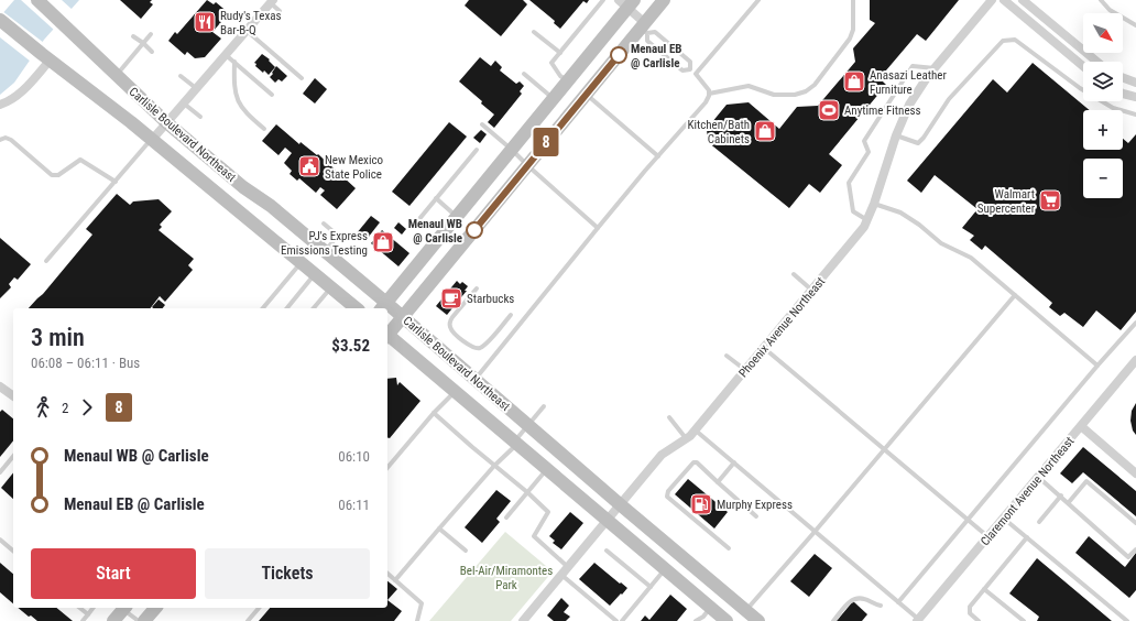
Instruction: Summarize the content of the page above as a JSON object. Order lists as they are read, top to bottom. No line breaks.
{"streets":{"main road":["Carlisle Boulevard Northeast"],"street":["Phoenix Avenue Northeast","Claremont Avenue Northeast"]},"crossings":[["Carlisle Boulevard Northeast","Phoenix Avenue Northeast"]],"parks":["Bel-Air/Miramontes Park"],"places":{"restaurant":["Rudy's Texas Bar-B-Q"],"other":["Menaul EB @ Carlisle","Menaul WB @ Carlisle"],"shop":["Anasazi Leather Furniture","Kitchen/Bath Cabinets","PJ's Express Emissions Testing"],"sports":["Anytime Fitness"],"public building":["New Mexico State Police"],"supermarket":["Walmart Supercenter"],"cafe":["Starbucks"],"fuel station":["Murphy Express"]},"lines":["bus line 8"],"north":"bottom right","page":{"on_map":"8","map_buttons":["+","−"],"heading":["3 min","06:08 – 06:11 · Bus","$3.52"],"legs":["2","8"],"list":[{"name":"Menaul WB @ Carlisle","value":"06:10"},{"name":"Menaul EB @ Carlisle","value":"06:11"}],"buttons":["Start","Tickets"]}}
